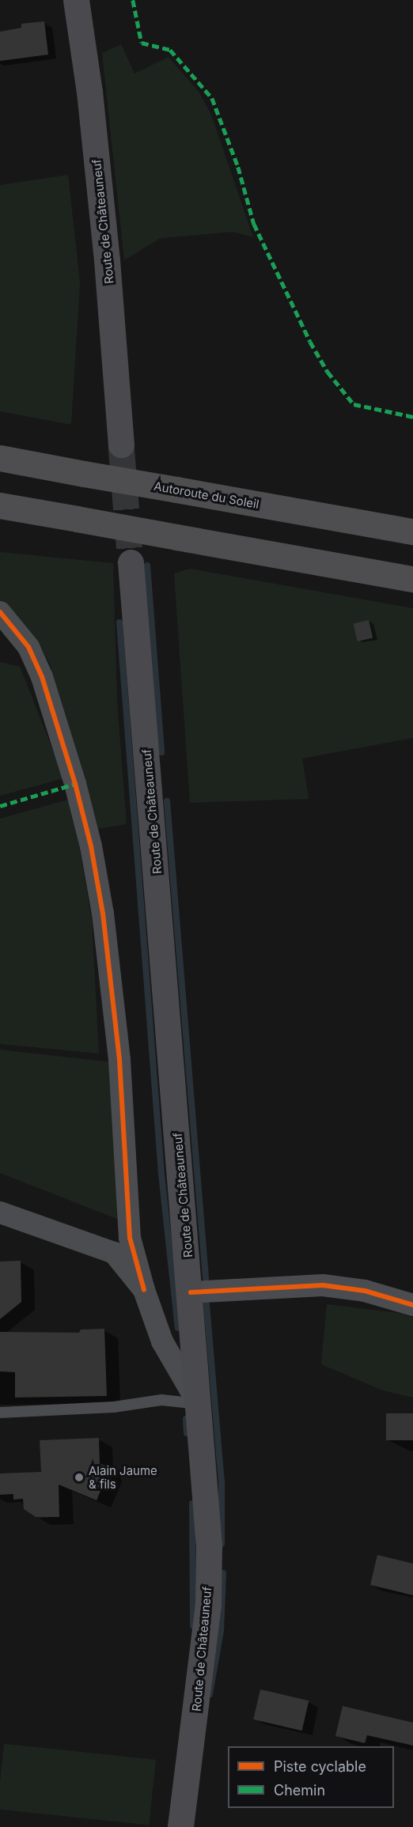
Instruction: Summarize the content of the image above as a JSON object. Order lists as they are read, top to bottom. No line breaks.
{"streets":{"highway":["Autoroute du Soleil"],"main road":["Route de Châteauneuf"]},"places":["Alain Jaume & fils"],"legend":["Piste cyclable","Chemin"]}
